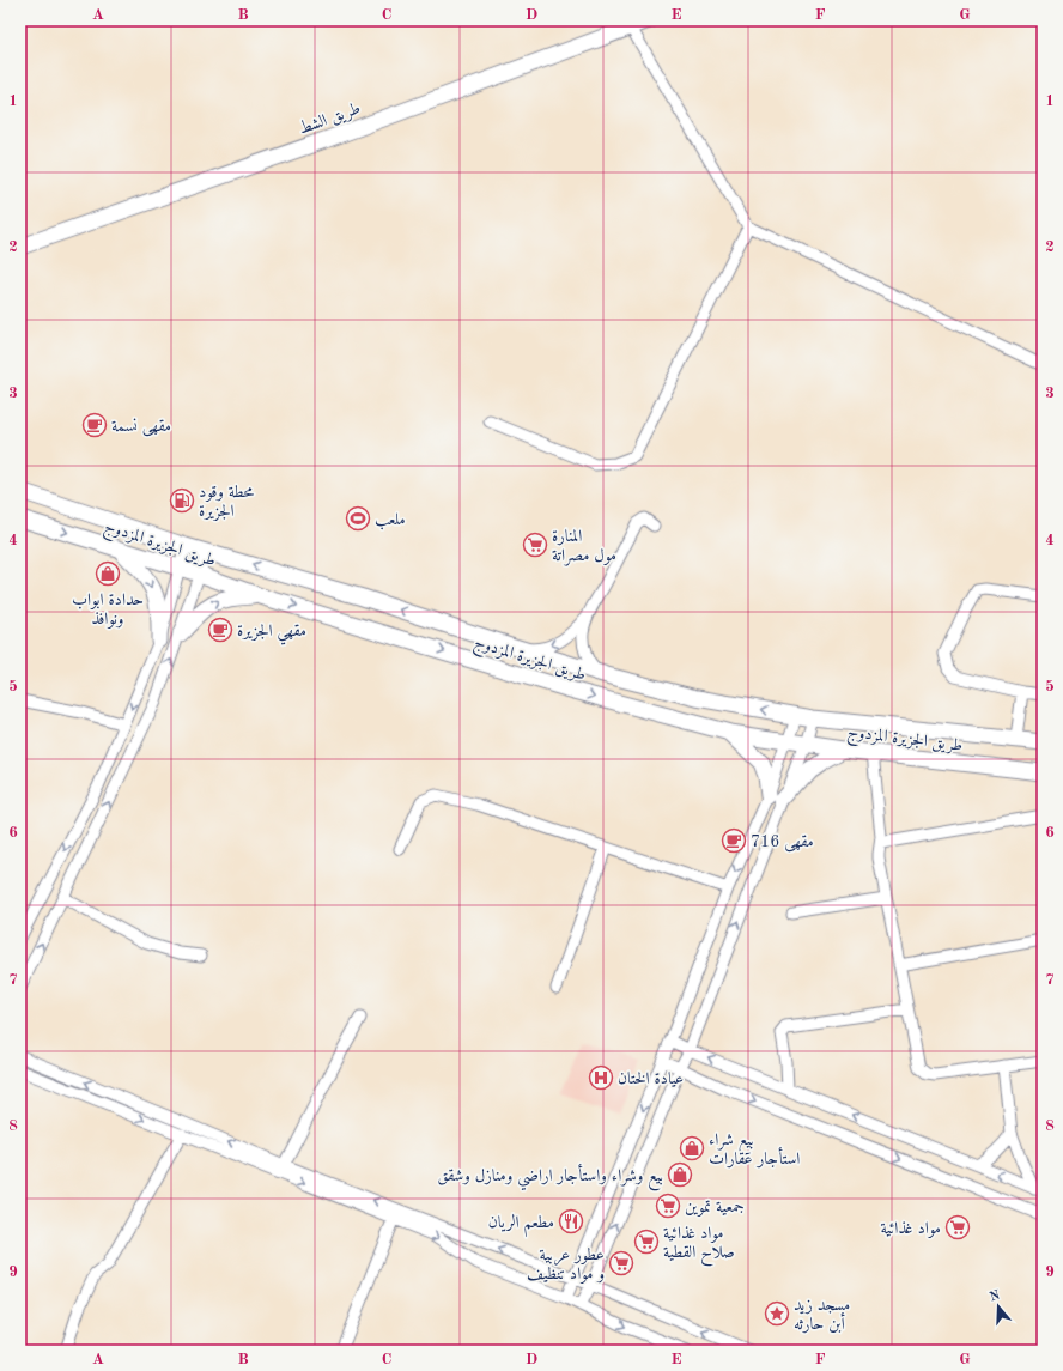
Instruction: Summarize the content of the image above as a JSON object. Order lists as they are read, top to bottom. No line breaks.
{"streets":{"main road":["طريق الشط","طريق الجزيرة المزدوج"]},"places":{"cafe":["مقهى نسمة","مقهي الجزيرة","مقهى 716"],"fuel station":["محطة وقود الجزيرة"],"sports":["ملعب"],"supermarket":["المنارة مول مصراتة","جمعية تموين","مواد غذائية","مواد غذائية صلاح القطية","عطور عربية و مواد تنظيف"],"shop":["حدادة ابواب ونوافذ","بيع شراء استأجار عقارات","بيع وشراء واستأجار اراضي ومنازل وشقق"],"hospital":["عيادة الختان"],"restaurant":["مطعم الريان"],"place":["مسجد زيد أبن حارثه"]},"north":"top","grid":{"columns":["A","B","C","D","E","F","G"],"rows":["1","2","3","4","5","6","7","8","9"]}}
